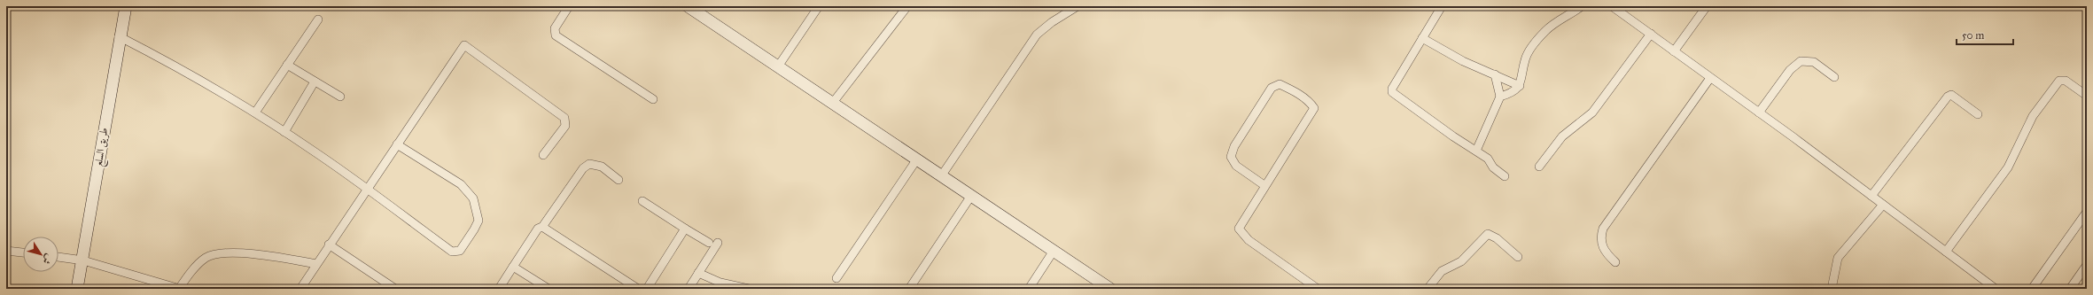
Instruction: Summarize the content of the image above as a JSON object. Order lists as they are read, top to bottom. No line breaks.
{"streets":{"street":["طريق السلع"]},"scale_bar":"50 m","north":"bottom right"}
